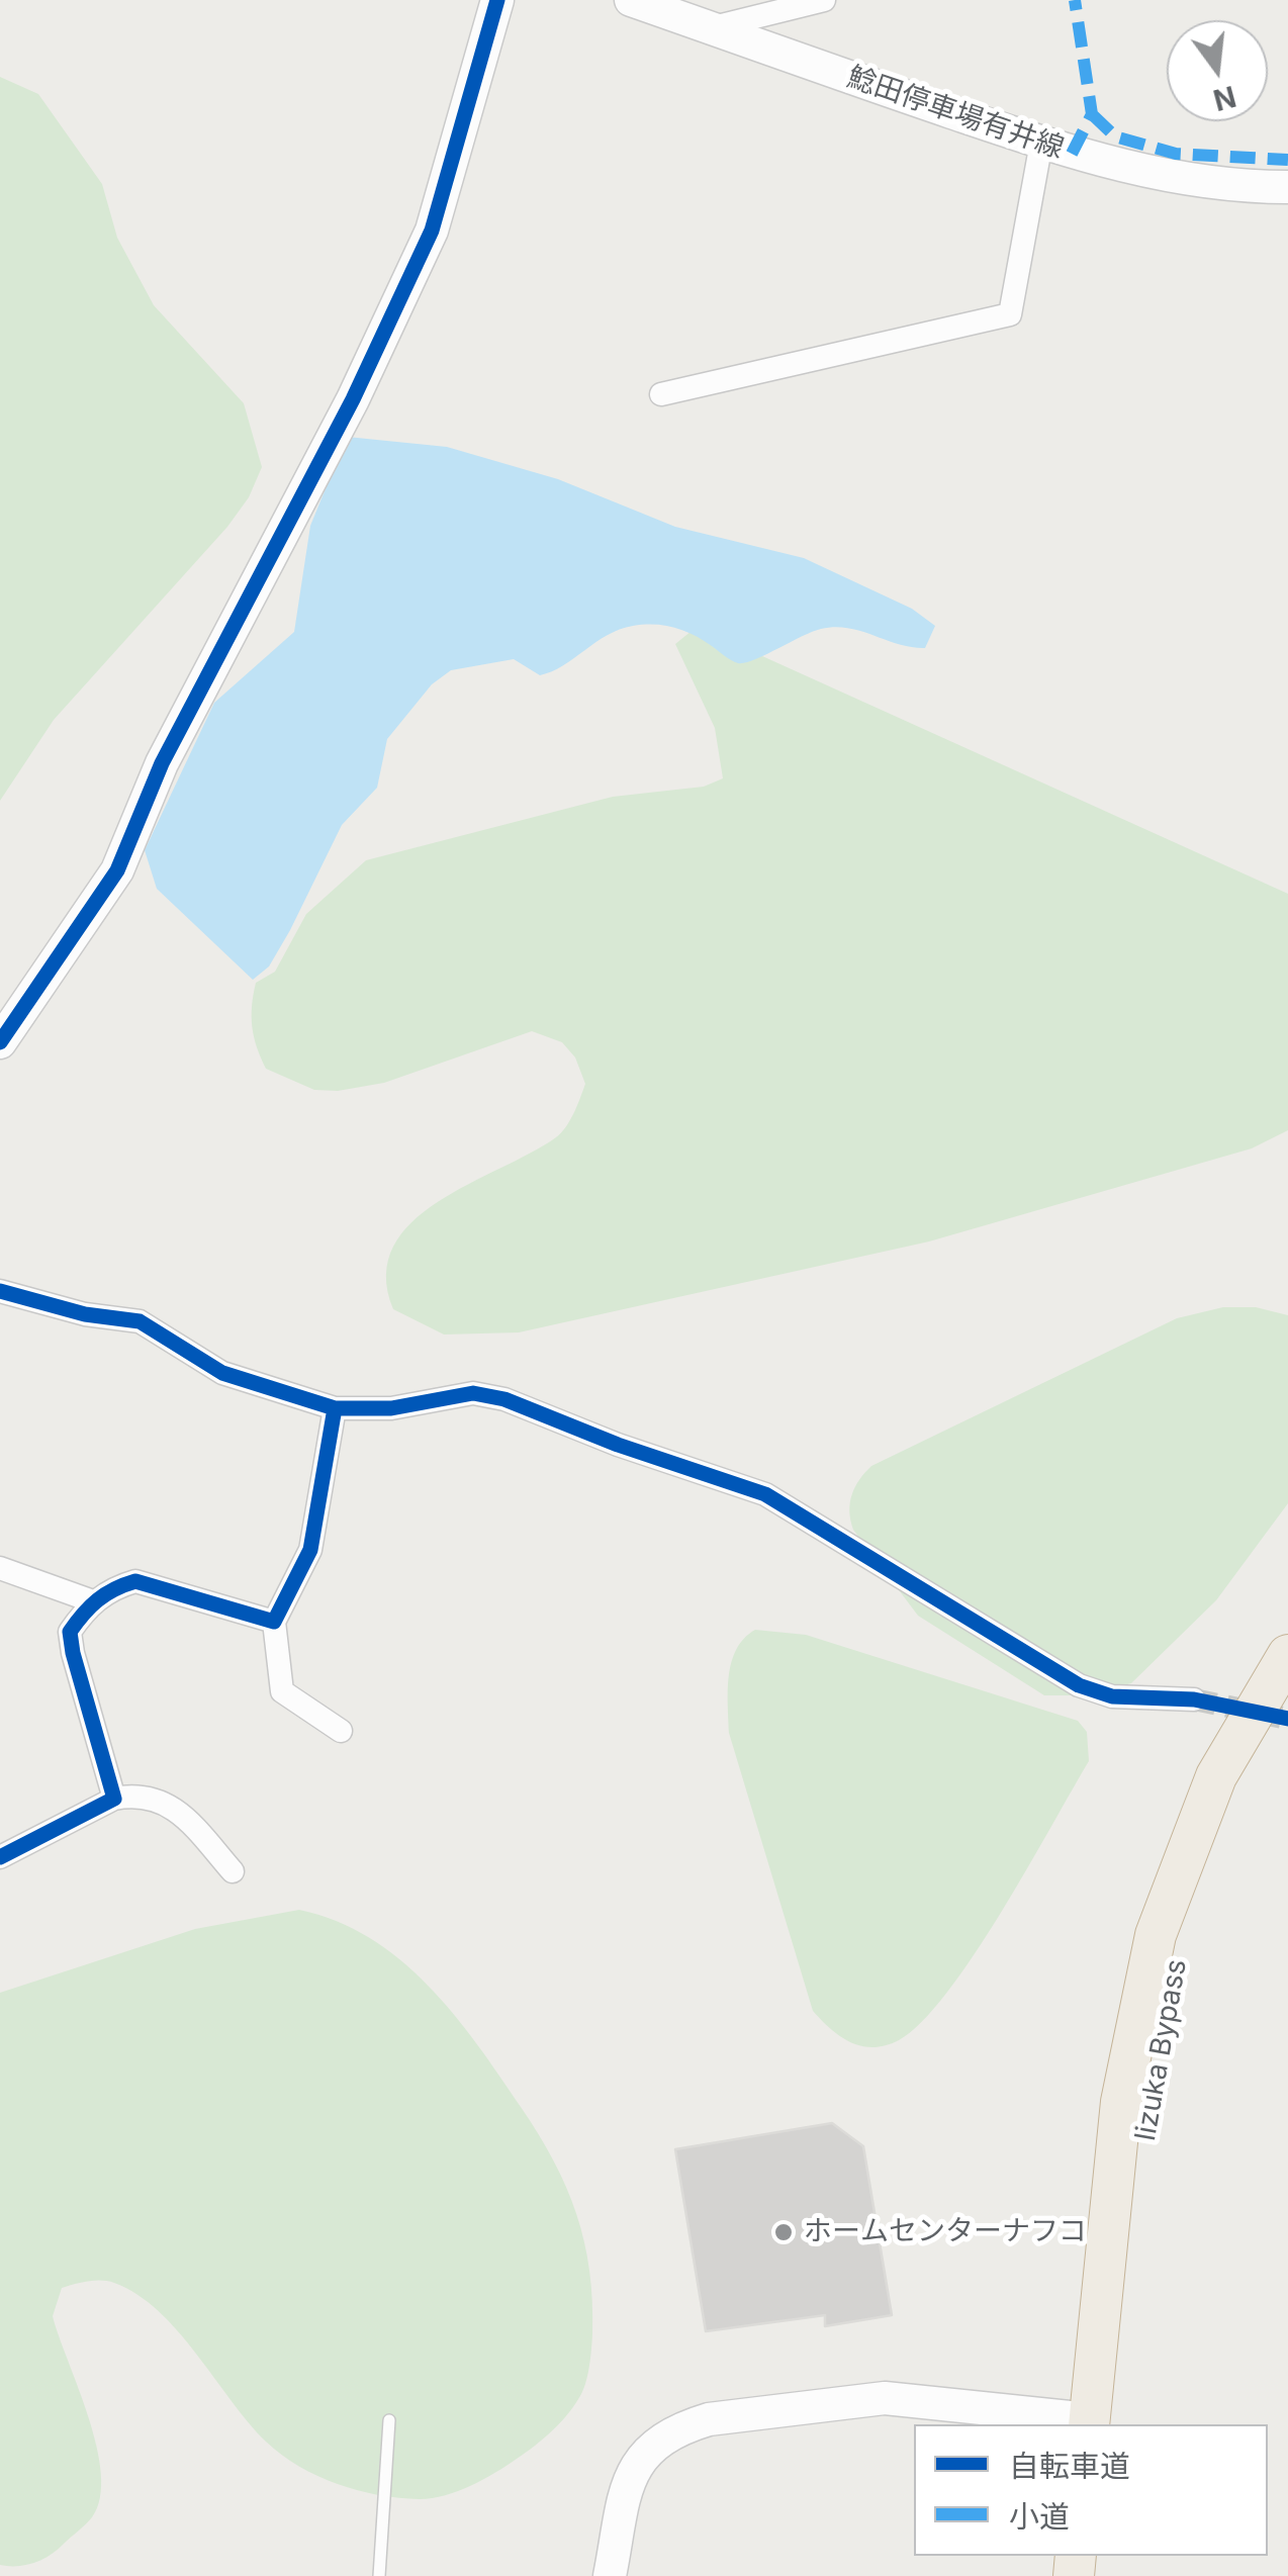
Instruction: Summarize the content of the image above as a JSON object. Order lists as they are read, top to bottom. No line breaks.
{"streets":{"highway":["Iizuka Bypass"],"street":["鯰田停車場有井線"]},"places":["ホームセンターナフコ"],"legend":["自転車道","小道"],"north":"bottom"}
